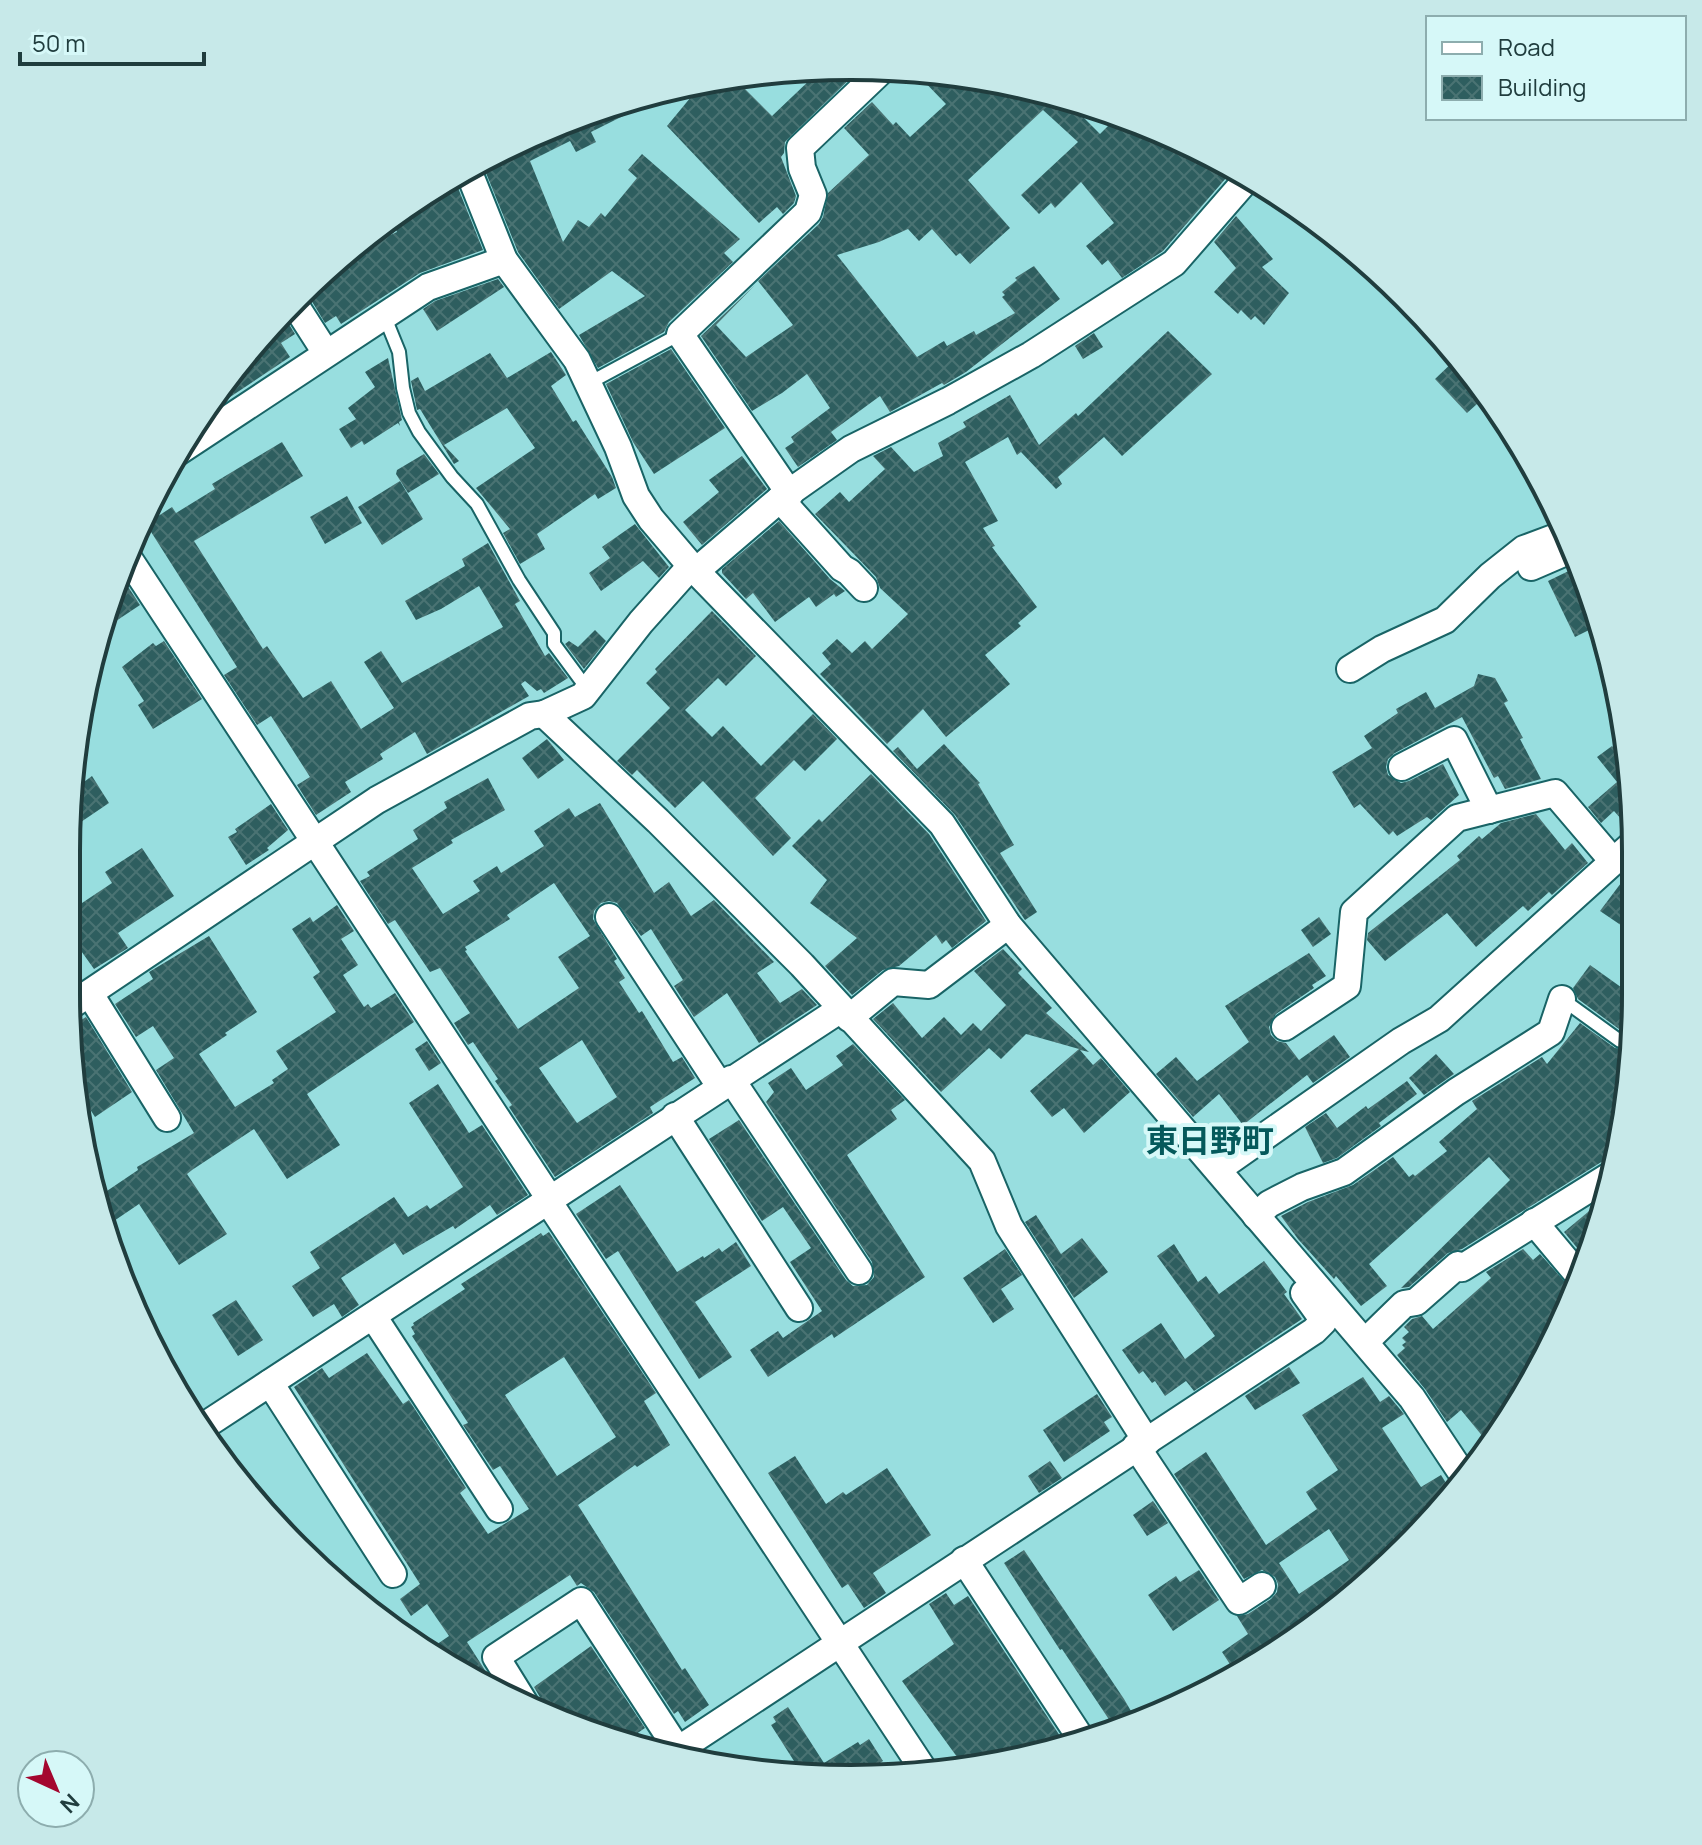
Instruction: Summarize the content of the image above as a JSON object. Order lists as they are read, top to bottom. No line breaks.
{"districts":["東日野町"],"legend":["Road","Building"],"scale_bar":"50 m","north":"bottom right"}
